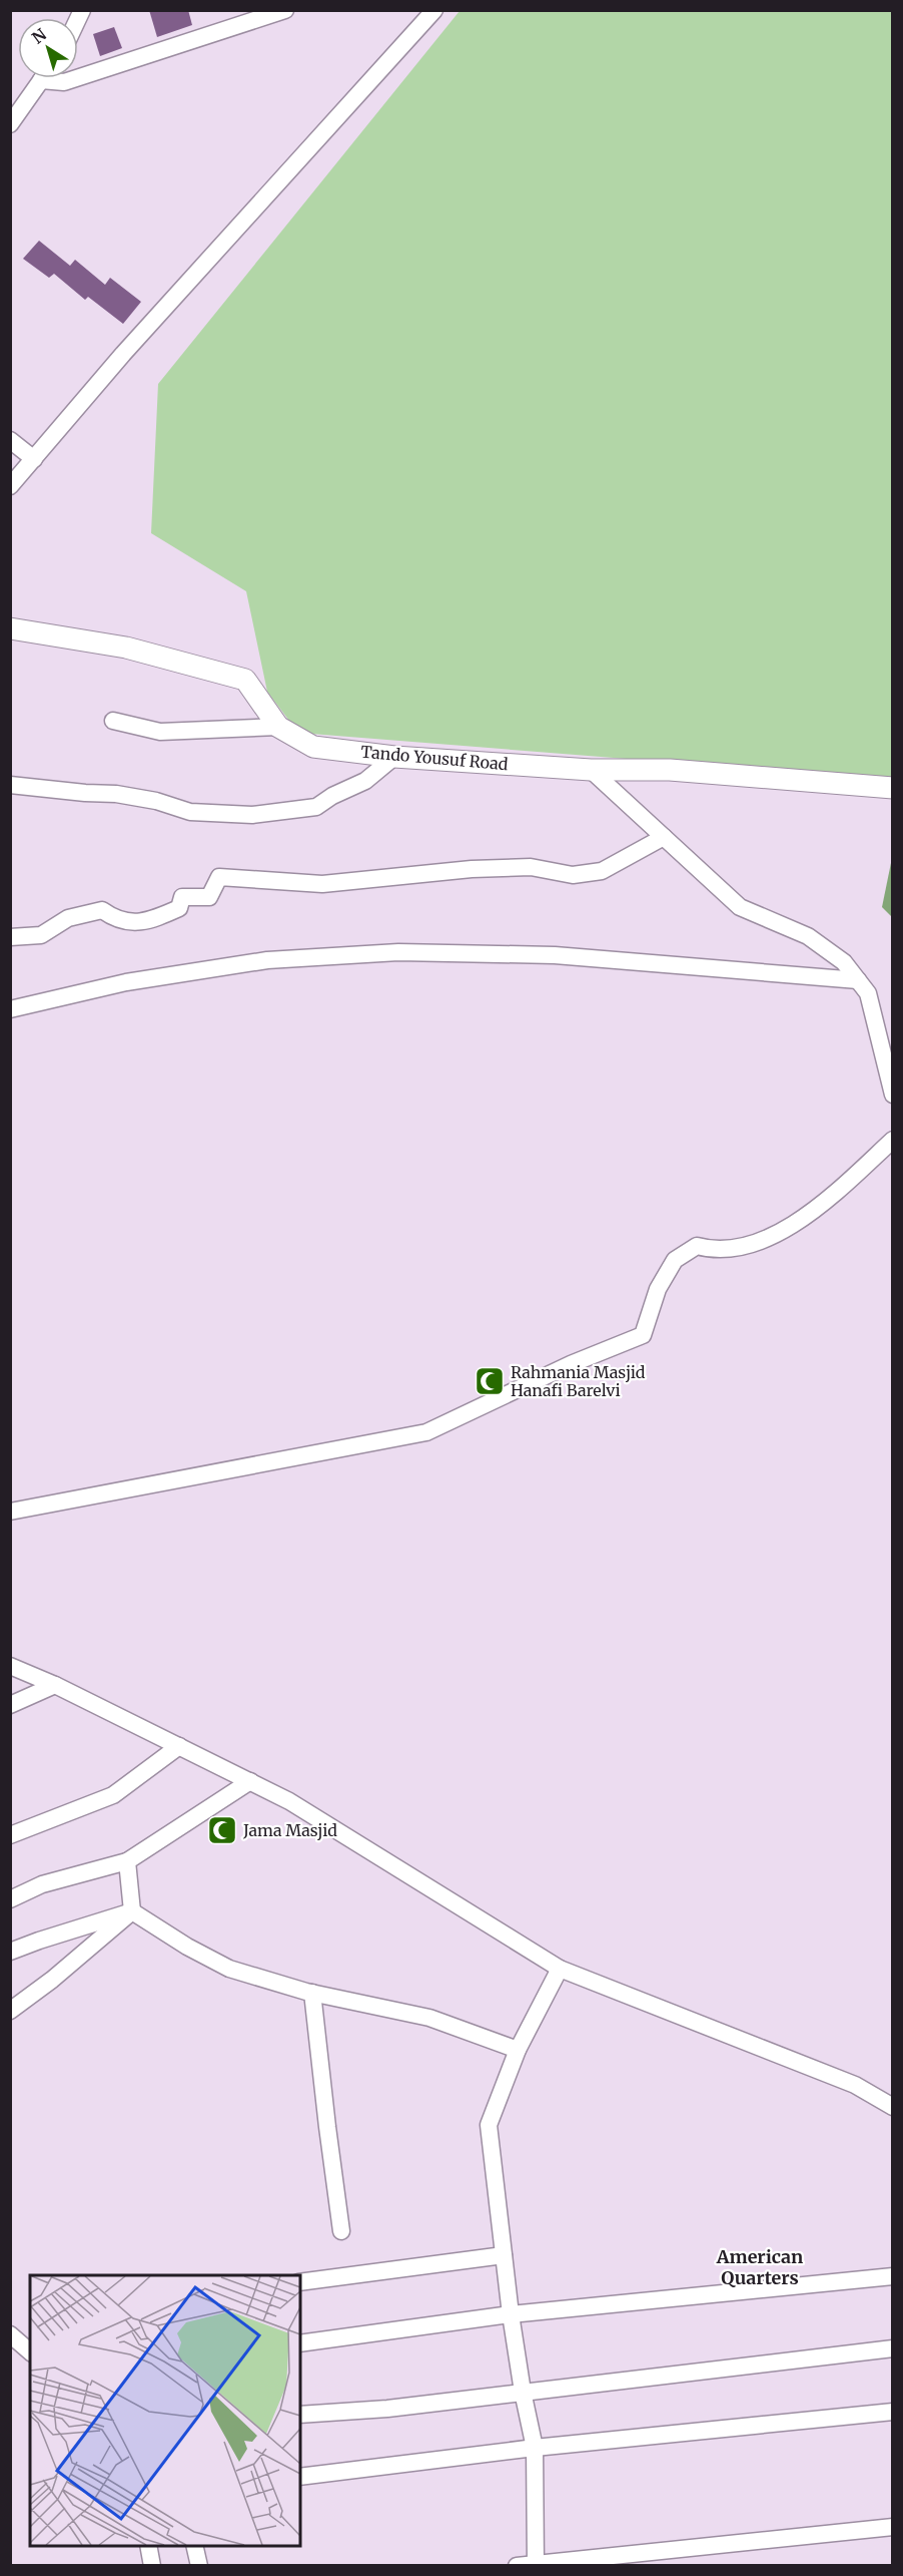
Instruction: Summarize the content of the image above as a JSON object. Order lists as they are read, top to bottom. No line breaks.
{"streets":{"street":["Tando Yousuf Road"]},"districts":["American Quarters"],"places":{"mosque":["Rahmania Masjid Hanafi Barelvi","Jama Masjid"]},"north":"top left"}
